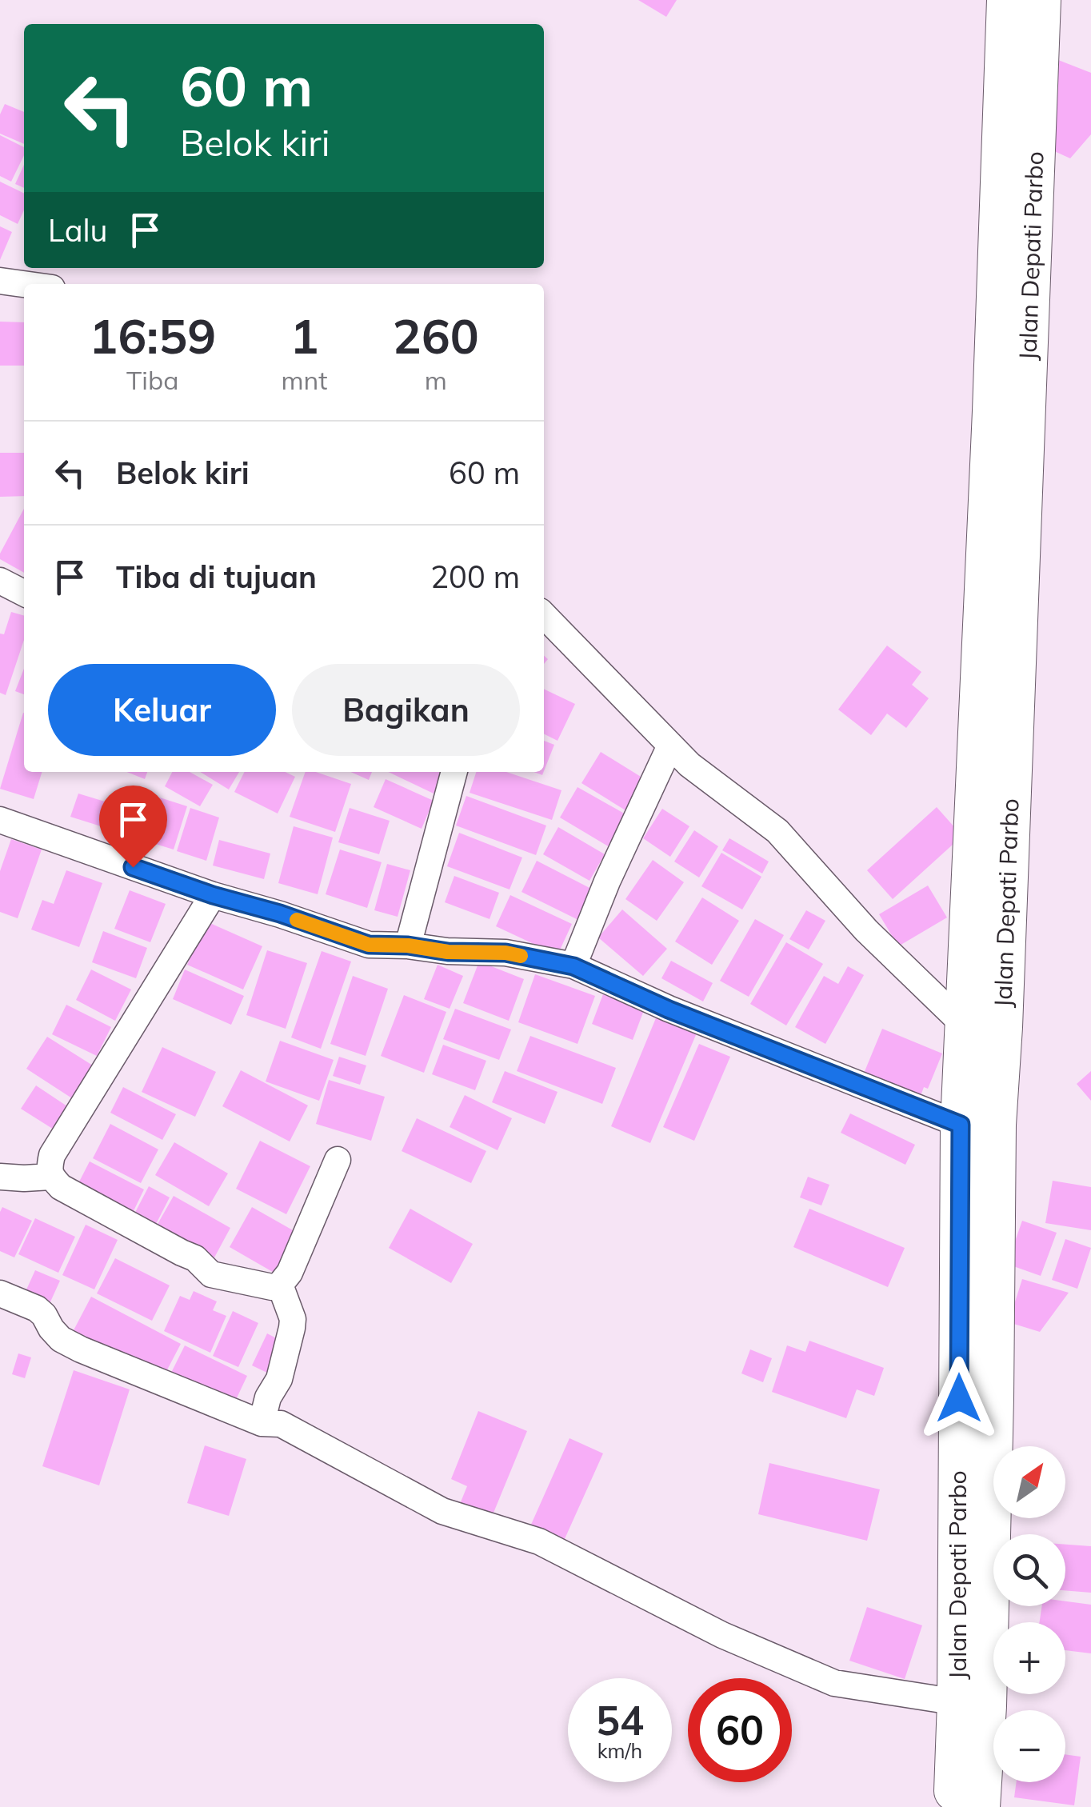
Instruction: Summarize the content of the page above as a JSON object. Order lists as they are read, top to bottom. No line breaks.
{"streets":{"main road":["Jalan Depati Parbo"]},"north":"top right","page":{"turn":["60 m","Belok kiri"],"then":"Lalu","eta":["16:59","Tiba","1","mnt","260","m"],"list":[{"name":"Belok kiri","value":"60 m"},{"name":"Tiba di tujuan","value":"200 m"}],"buttons":["Keluar","Bagikan"],"map_buttons":["+","−"],"speed":"54 km/h","limit":"60"}}
